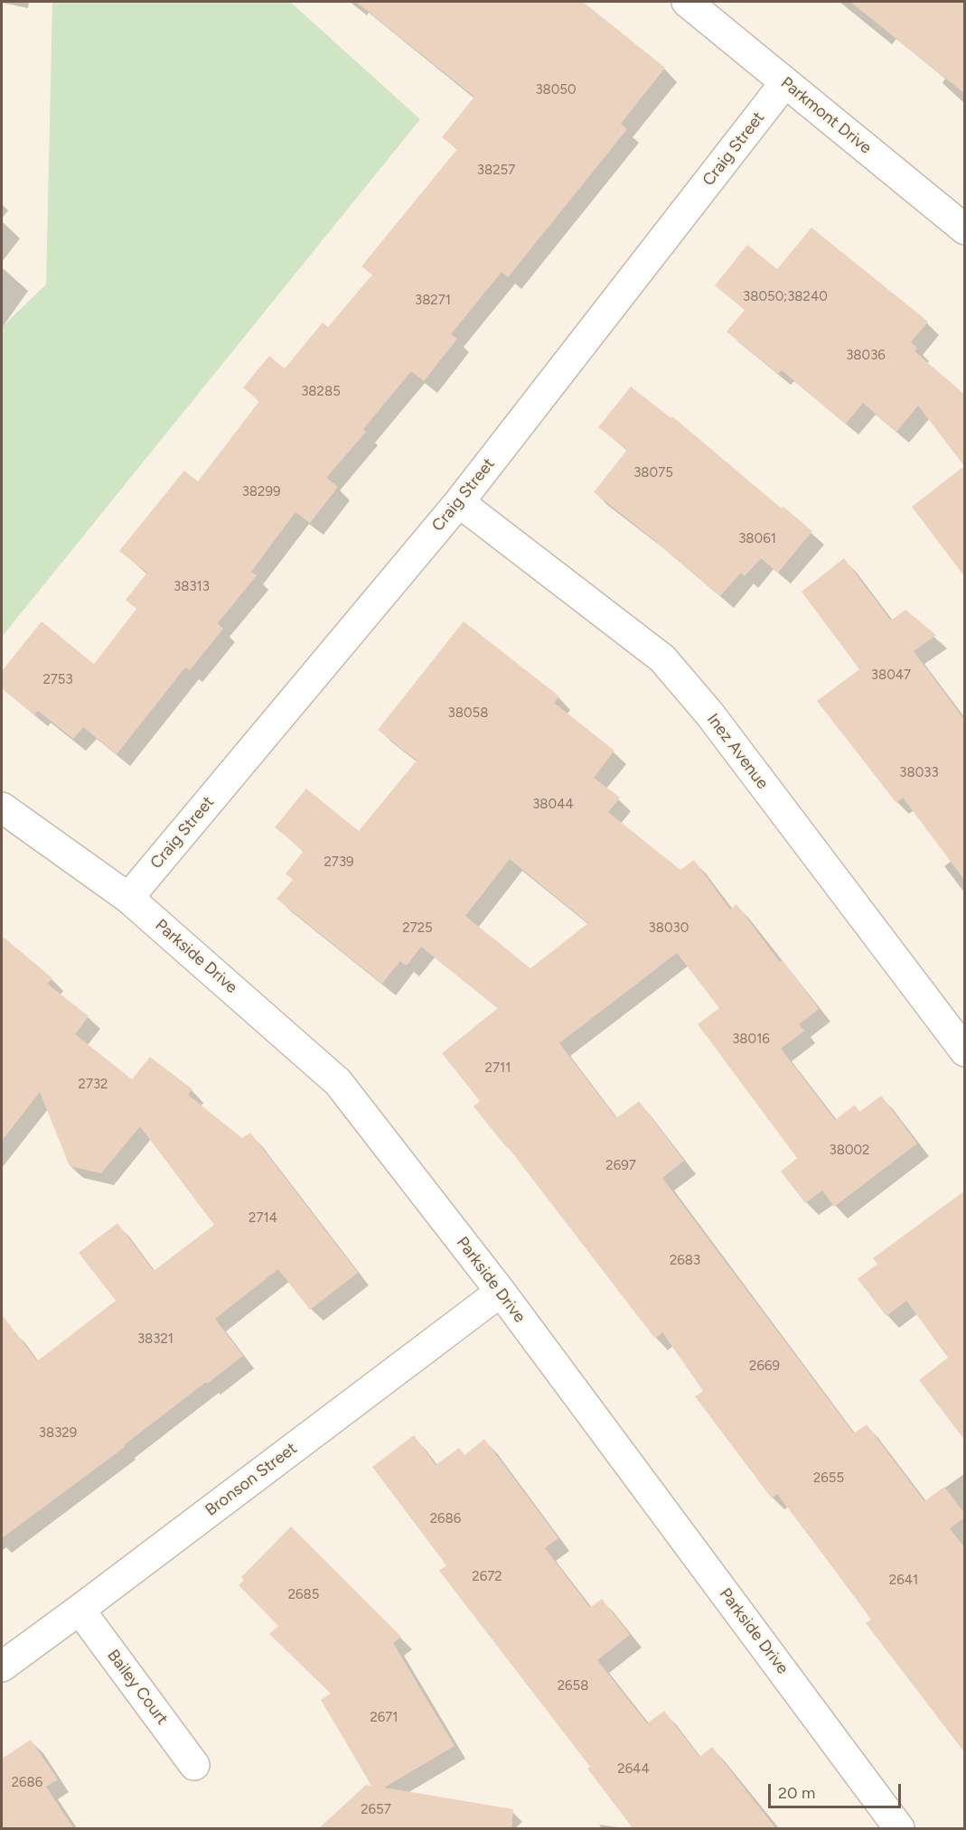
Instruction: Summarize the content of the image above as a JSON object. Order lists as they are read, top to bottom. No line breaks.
{"streets":{"street":["Parkmont Drive","Craig Street","Inez Avenue","Parkside Drive","Bronson Street","Bailey Court"]},"crossings":[["Parkmont Drive","Craig Street"],["Craig Street","Inez Avenue"],["Craig Street","Parkside Drive"],["Parkside Drive","Bronson Street"],["Bronson Street","Bailey Court"]],"house_numbers":["38050","38257","38050;38240","38271","38036","38285","38075","38299","38061","38313","38047","2753","38058","38033","38044","2739","2725","38030","38016","2711","2732","38002","2697","2714","2683","38321","2669","38329","2655","2686","2672","2641","2685","2658","2671","2644","2686","2657"],"scale_bar":"20 m"}
